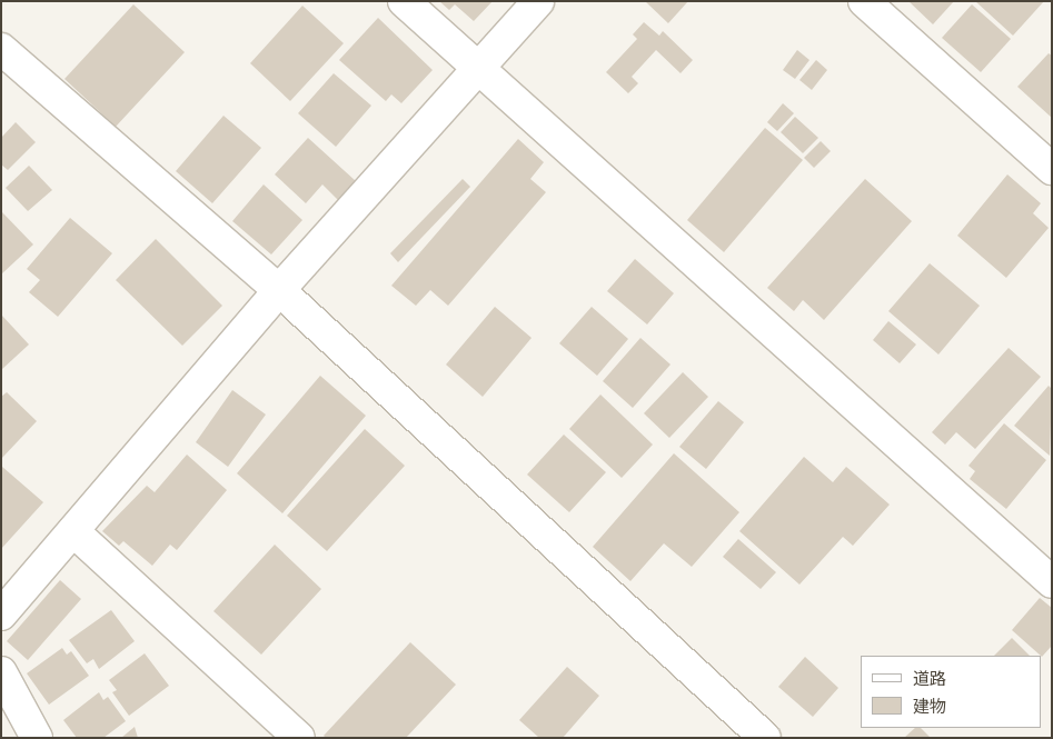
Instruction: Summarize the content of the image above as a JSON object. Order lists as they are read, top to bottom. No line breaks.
{"legend":["道路","建物"]}
